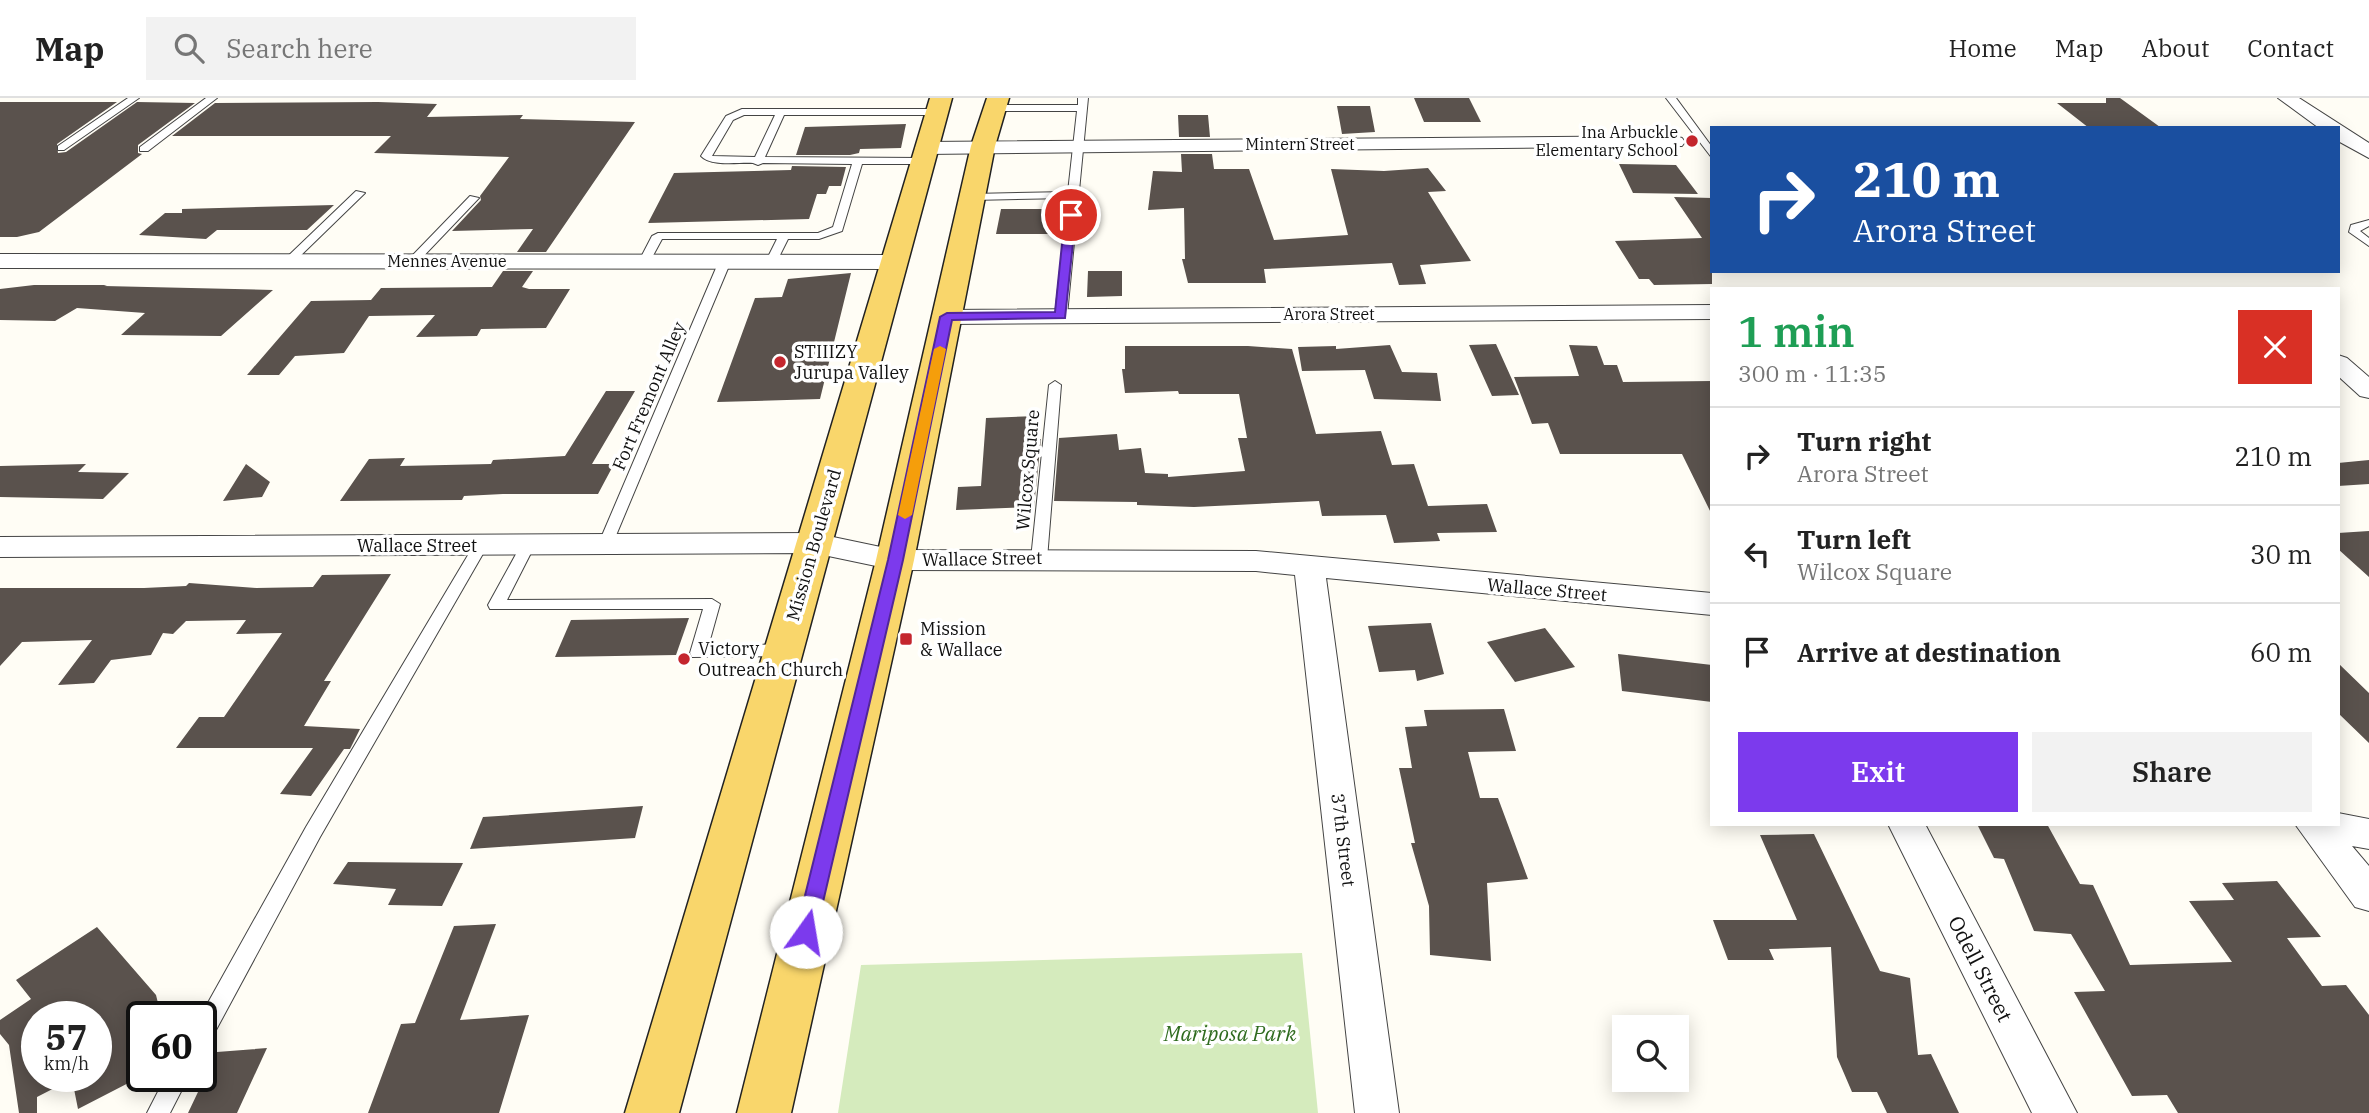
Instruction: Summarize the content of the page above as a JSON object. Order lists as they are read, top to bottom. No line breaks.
{"streets":{"main road":["Mission Boulevard"],"street":["Mintern Street","Mennes Avenue","Arora Street","Wallace Street","37th Street","Odell Street"],"lane":["Fort Fremont Alley","Wilcox Square"]},"crossings":[["Mintern Street","Mission Boulevard"],["Mennes Avenue","Fort Fremont Alley"],["Mennes Avenue","Mission Boulevard"],["Fort Fremont Alley","Wallace Street"],["Wilcox Square","Wallace Street"],["Mission Boulevard","Wallace Street"],["Wallace Street","37th Street"]],"parks":["Mariposa Park"],"places":{"other":["Ina Arbuckle Elementary School","STIIIZY Jurupa Valley","Victory Outreach Church"],"transit":["Mission & Wallace"]},"page":{"header":"Map","search":"Search here","nav":["Home","Map","About","Contact"],"turn":["210 m","Arora Street"],"heading":["1 min","300 m · 11:35"],"list":[{"name":"Turn right","note":"Arora Street","value":"210 m"},{"name":"Turn left","note":"Wilcox Square","value":"30 m"},{"name":"Arrive at destination","value":"60 m"}],"buttons":["Exit","Share"],"speed":"57 km/h","limit":"60"}}
